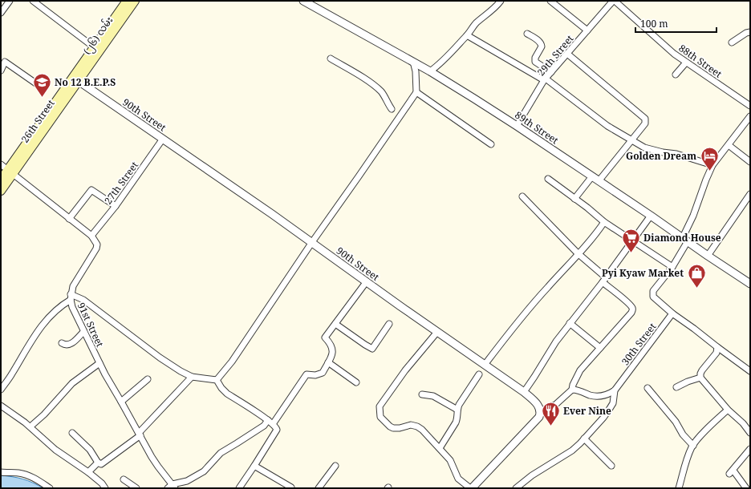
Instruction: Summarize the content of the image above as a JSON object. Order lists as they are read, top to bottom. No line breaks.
{"streets":{"main road":["(၂၆) လမ်း","26th Street"],"street":["29th Street","88th Street","90th Street","89th Street","27th Street","91st Street","30th Street"]},"crossings":[["(၂၆) လမ်း","90th Street"],["(၂၆) လမ်း","26th Street"],["29th Street","88th Street"],["29th Street","89th Street"],["90th Street","26th Street"],["90th Street","27th Street"],["27th Street","91st Street"]],"places":{"school or university":["No 12 B.E.P.S"],"hotel":["Golden Dream"],"supermarket":["Diamond House"],"shop":["Pyi Kyaw Market"],"restaurant":["Ever Nine"]},"scale_bar":"100 m"}
